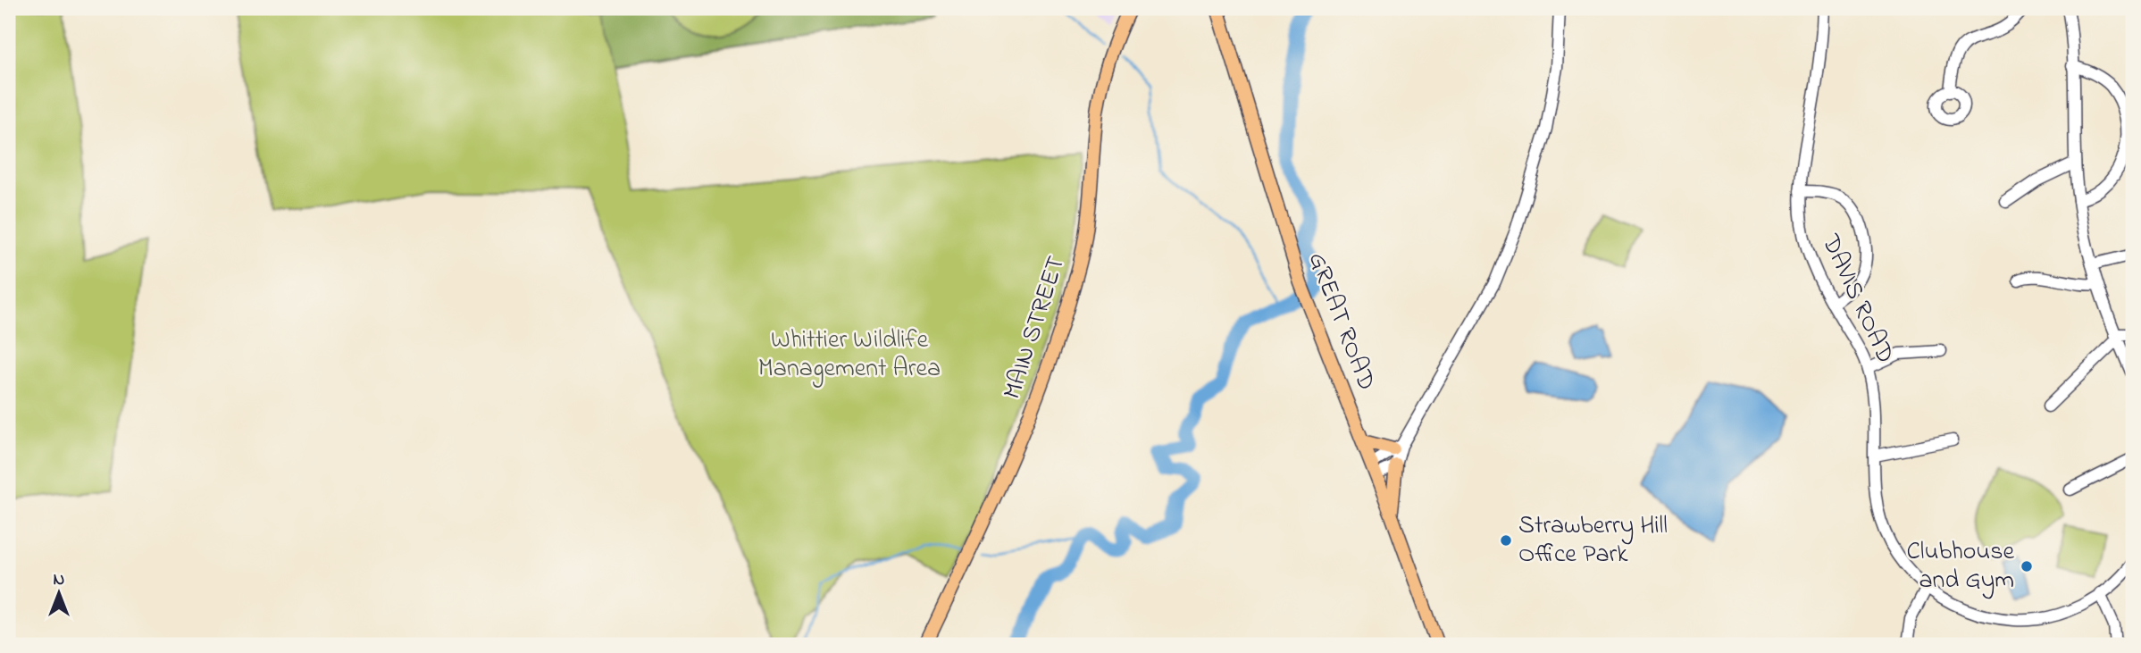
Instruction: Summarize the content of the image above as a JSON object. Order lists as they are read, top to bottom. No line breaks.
{"streets":{"main road":["GREAT ROAD","MAIN STREET"],"street":["DAVIS ROAD"]},"parks":["Whittier Wildlife Management Area"],"places":["Strawberry Hill Office Park","Clubhouse and Gym"],"north":"top"}
